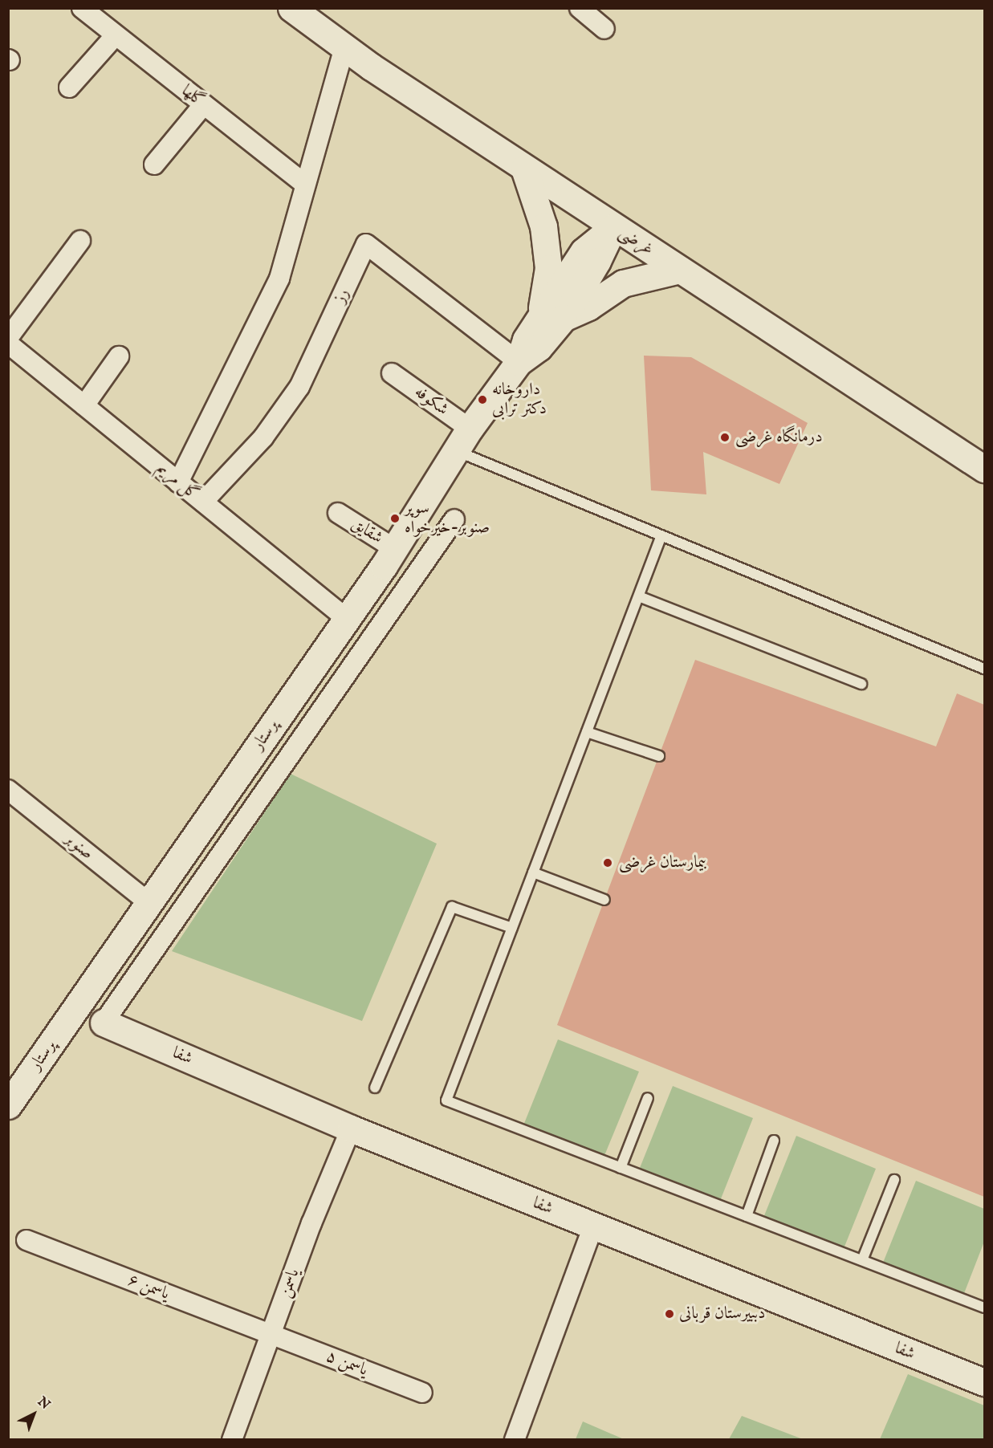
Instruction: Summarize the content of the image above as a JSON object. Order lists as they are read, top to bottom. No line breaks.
{"streets":{"main road":["غرضی","پرستار","شفا"],"street":["گلها","رز","شکوفه","گل مریم","شقایق","صنوبر","یاسمن","یاسمن ۶","یاسمن ۵"]},"crossings":[["غرضی","پرستار"],["رز","گل مریم"],["رز","پرستار"],["شکوفه","پرستار"],["گل مریم","پرستار"],["شقایق","پرستار"],["پرستار","صنوبر"],["شفا","یاسمن"],["یاسمن","یاسمن ۶"],["یاسمن","یاسمن ۵"],["یاسمن ۶","یاسمن ۵"]],"places":["داروخانه دکتر ترابی","درمانگاه غرضی","سوپر صنوبر-خیرخواه","بیمارستان غرضی","دببیرستان قربانی"],"north":"top right"}
